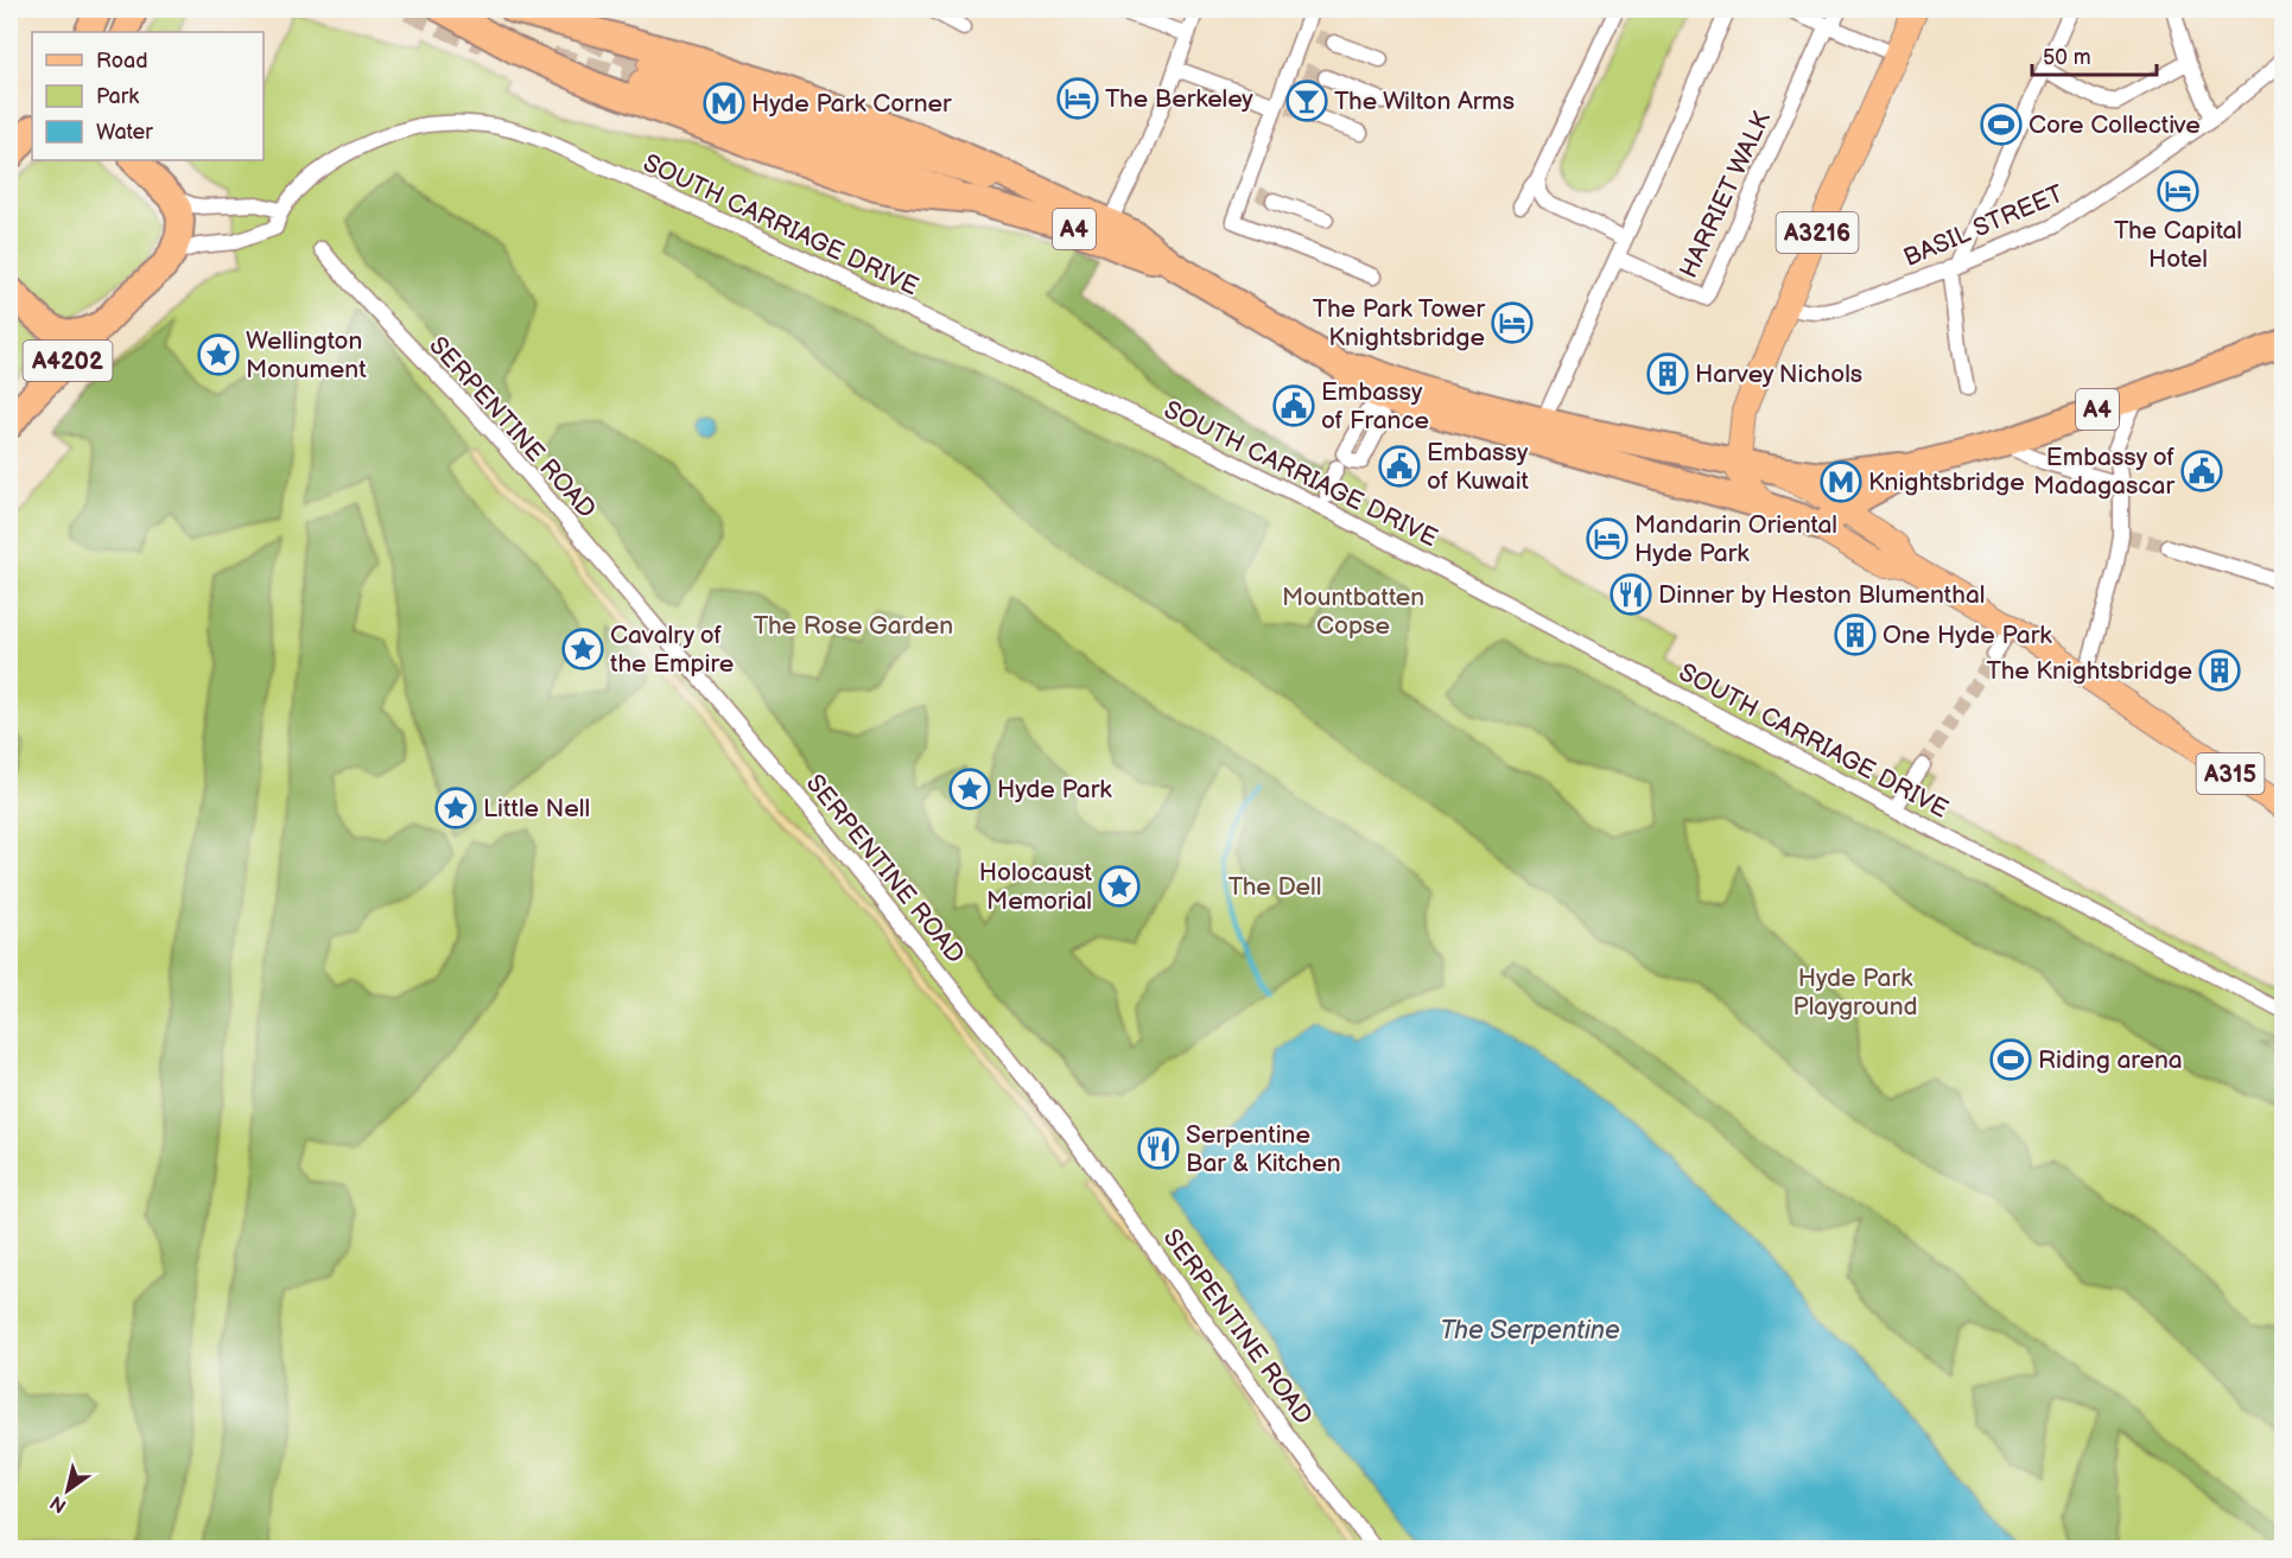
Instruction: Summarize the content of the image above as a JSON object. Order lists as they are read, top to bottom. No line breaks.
{"streets":{"highway":["A4","A4202"],"main road":["A3216","A315"],"street":["HARRIET WALK","SOUTH CARRIAGE DRIVE","BASIL STREET","SERPENTINE ROAD"]},"crossings":[["SOUTH CARRIAGE DRIVE","A4202"],["BASIL STREET","A3216"],["A4","A3216"],["A4","A315"]],"water":["The Serpentine"],"parks":["Mountbatten Copse","The Rose Garden","The Dell","Hyde Park Playground"],"places":{"hotel":["The Berkeley","The Capital Hotel","The Park Tower Knightsbridge","Mandarin Oriental Hyde Park"],"bar":["The Wilton Arms"],"metro station":["Hyde Park Corner","Knightsbridge"],"sports":["Core Collective","Riding arena"],"place":["Wellington Monument","Cavalry of the Empire","Hyde Park","Little Nell","Holocaust Memorial"],"building":["Harvey Nichols","One Hyde Park","The Knightsbridge"],"public building":["Embassy of France","Embassy of Kuwait","Embassy of Madagascar"],"restaurant":["Dinner by Heston Blumenthal","Serpentine Bar & Kitchen"]},"legend":["Road","Park","Water"],"scale_bar":"50 m","north":"bottom left"}
